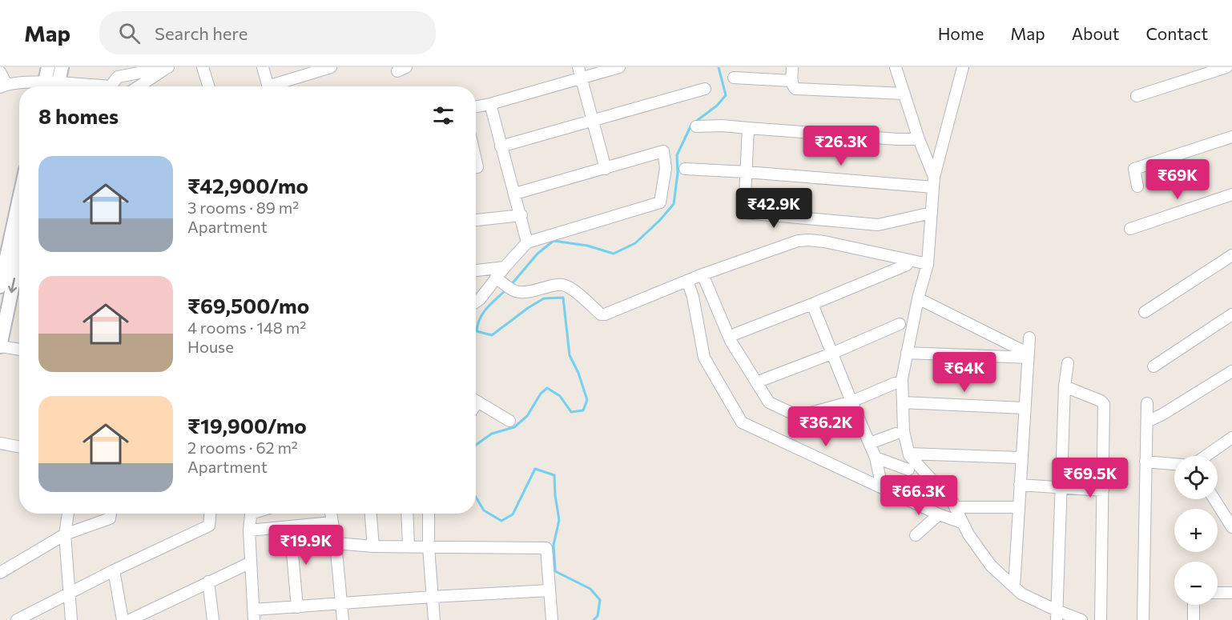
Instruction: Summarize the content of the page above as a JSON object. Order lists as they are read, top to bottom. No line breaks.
{"page":{"header":"Map","search":"Search here","nav":["Home","Map","About","Contact"],"heading":"8 homes","price":["₹26.3K","₹69K","₹42.9K","₹64K","₹36.2K","₹69.5K","₹66.3K","₹19.9K"],"list":[{"name":"₹42,900/mo","note":"3 rooms · 89 m² · Apartment"},{"name":"₹69,500/mo","note":"4 rooms · 148 m² · House"},{"name":"₹19,900/mo","note":"2 rooms · 62 m² · Apartment"}],"map_buttons":["+","−"]}}
